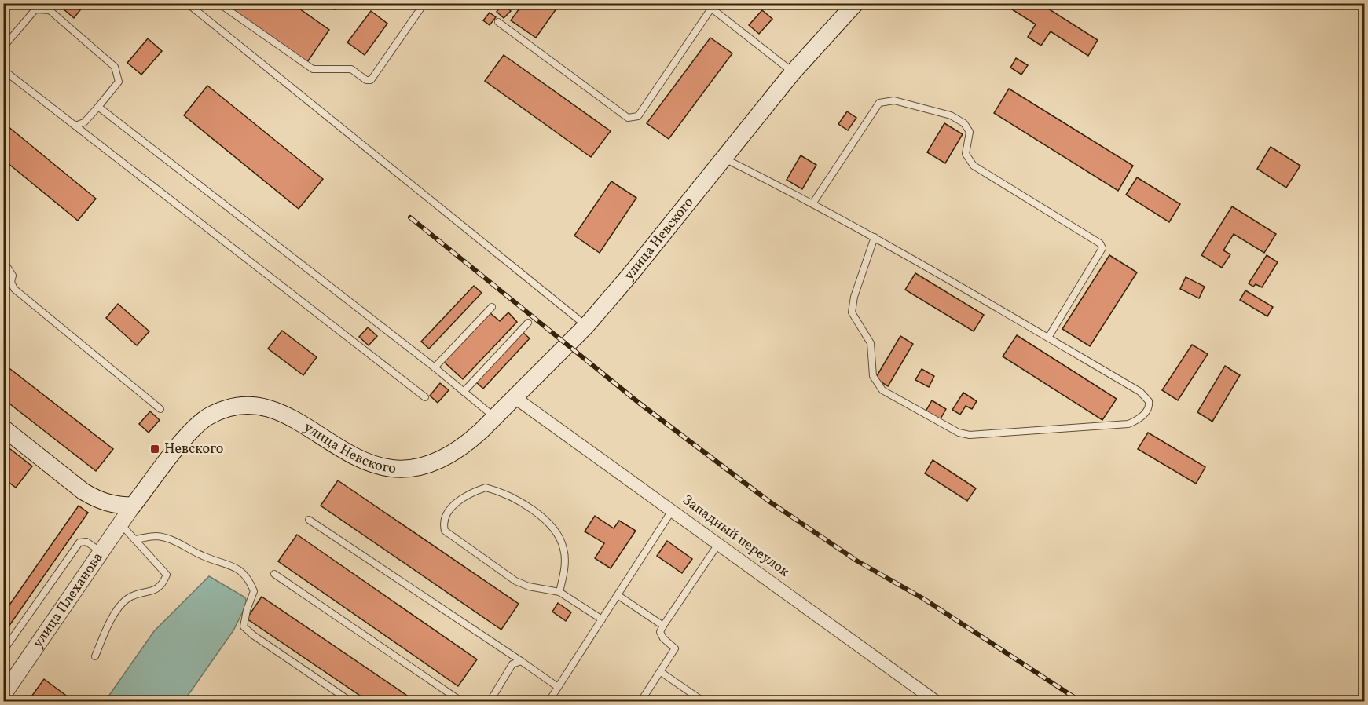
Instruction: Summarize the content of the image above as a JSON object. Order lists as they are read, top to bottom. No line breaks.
{"streets":{"main road":["улица Невского"],"street":["Западный переулок","улица Плеханова"]},"crossings":[["улица Невского","Западный переулок"],["улица Невского","улица Плеханова"]],"places":{"transit":["Невского"]}}
